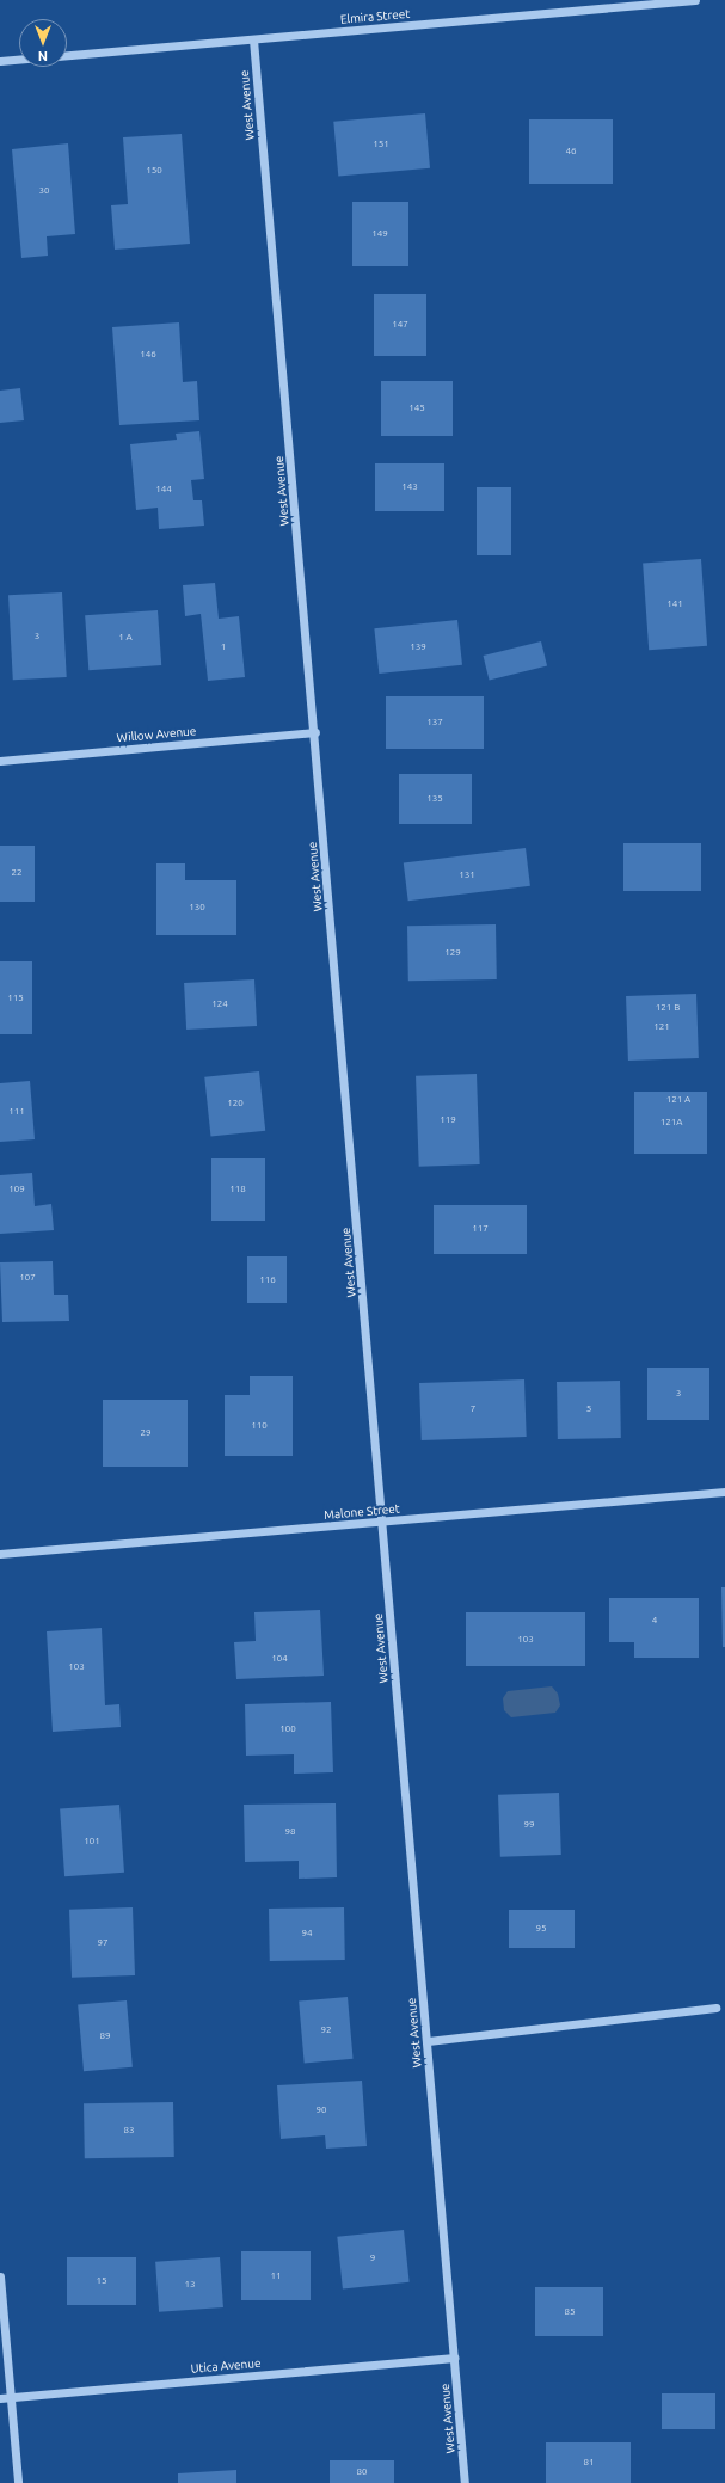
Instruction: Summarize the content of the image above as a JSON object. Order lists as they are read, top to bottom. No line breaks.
{"streets":{"street":["Elmira Street","West Avenue","Willow Avenue","Malone Street","Utica Avenue"]},"crossings":[["Elmira Street","West Avenue"],["West Avenue","Willow Avenue"],["West Avenue","Malone Street"],["West Avenue","Utica Avenue"]],"house_numbers":["151","46","150","30","149","147","146","145","143","144","141","3","1 A","1","139","137","135","22","131","130","129","115","124","121 B","121","121 A","120","111","119","121A","109","118","117","107","116","3","7","5","110","29","4","103","104","103","100","99","98","101","95","94","97","92","89","90","83","9","11","15","13","85","81","80"],"north":"bottom"}
